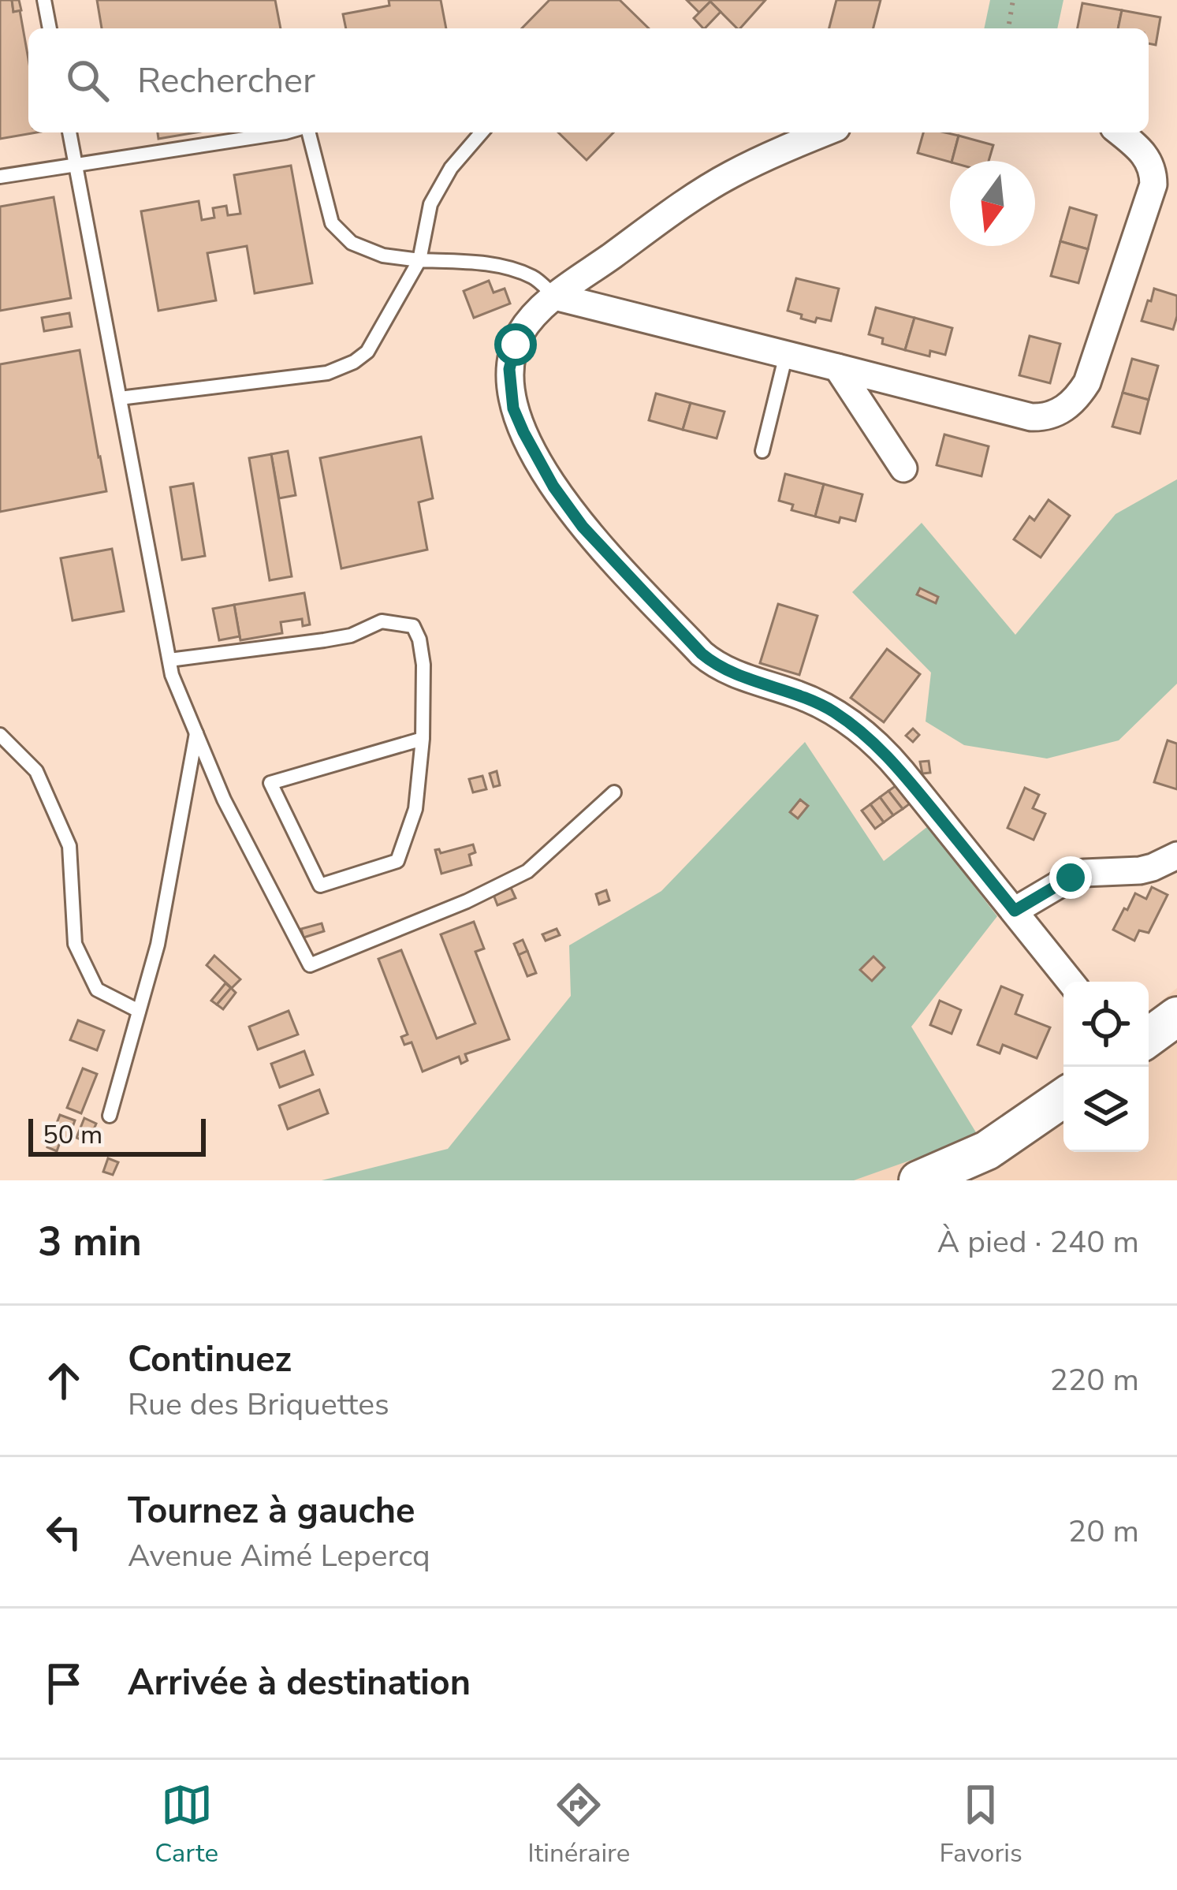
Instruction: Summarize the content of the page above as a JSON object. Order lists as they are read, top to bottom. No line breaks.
{"scale_bar":"50 m","north":"bottom","page":{"search":"Rechercher","scale":"50 m","heading":["3 min","À pied · 240 m"],"list":[["Continuez","Rue des Briquettes","220 m"],["Tournez à gauche","Avenue Aimé Lepercq","20 m"],"Arrivée à destination"],"nav":["Carte","Itinéraire","Favoris"]}}
